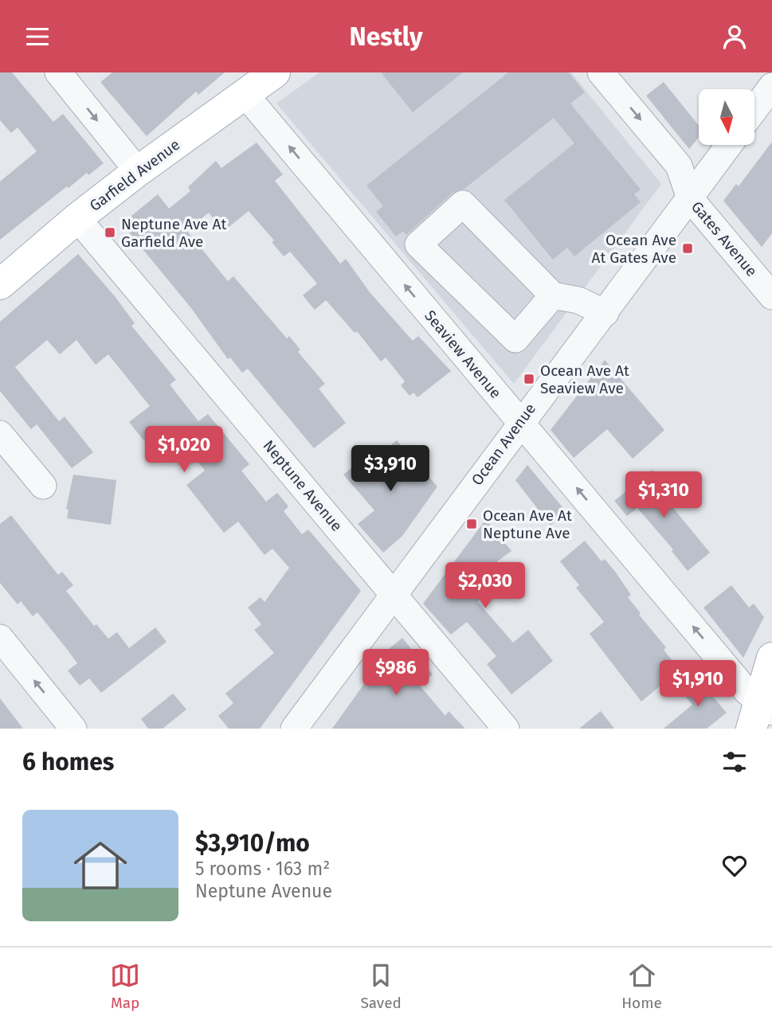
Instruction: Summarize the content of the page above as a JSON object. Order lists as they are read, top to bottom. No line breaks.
{"streets":{"main road":["Garfield Avenue"],"street":["Gates Avenue","Seaview Avenue","Ocean Avenue","Neptune Avenue"]},"crossings":[["Garfield Avenue","Seaview Avenue"],["Garfield Avenue","Neptune Avenue"],["Gates Avenue","Ocean Avenue"],["Seaview Avenue","Ocean Avenue"],["Ocean Avenue","Neptune Avenue"]],"one_way":["Gates Avenue","Seaview Avenue"],"places":{"transit":["Neptune Ave At Garfield Ave","Ocean Ave At Gates Ave","Ocean Ave At Seaview Ave","Ocean Ave At Neptune Ave"]},"north":"bottom","page":{"header":"Nestly","price":["$1,020","$3,910","$1,310","$2,030","$986","$1,910"],"heading":"6 homes","list":[{"name":"$3,910/mo","note":"5 rooms · 163 m² · Neptune Avenue"}],"tabs":["Map","Saved","Home"]}}
